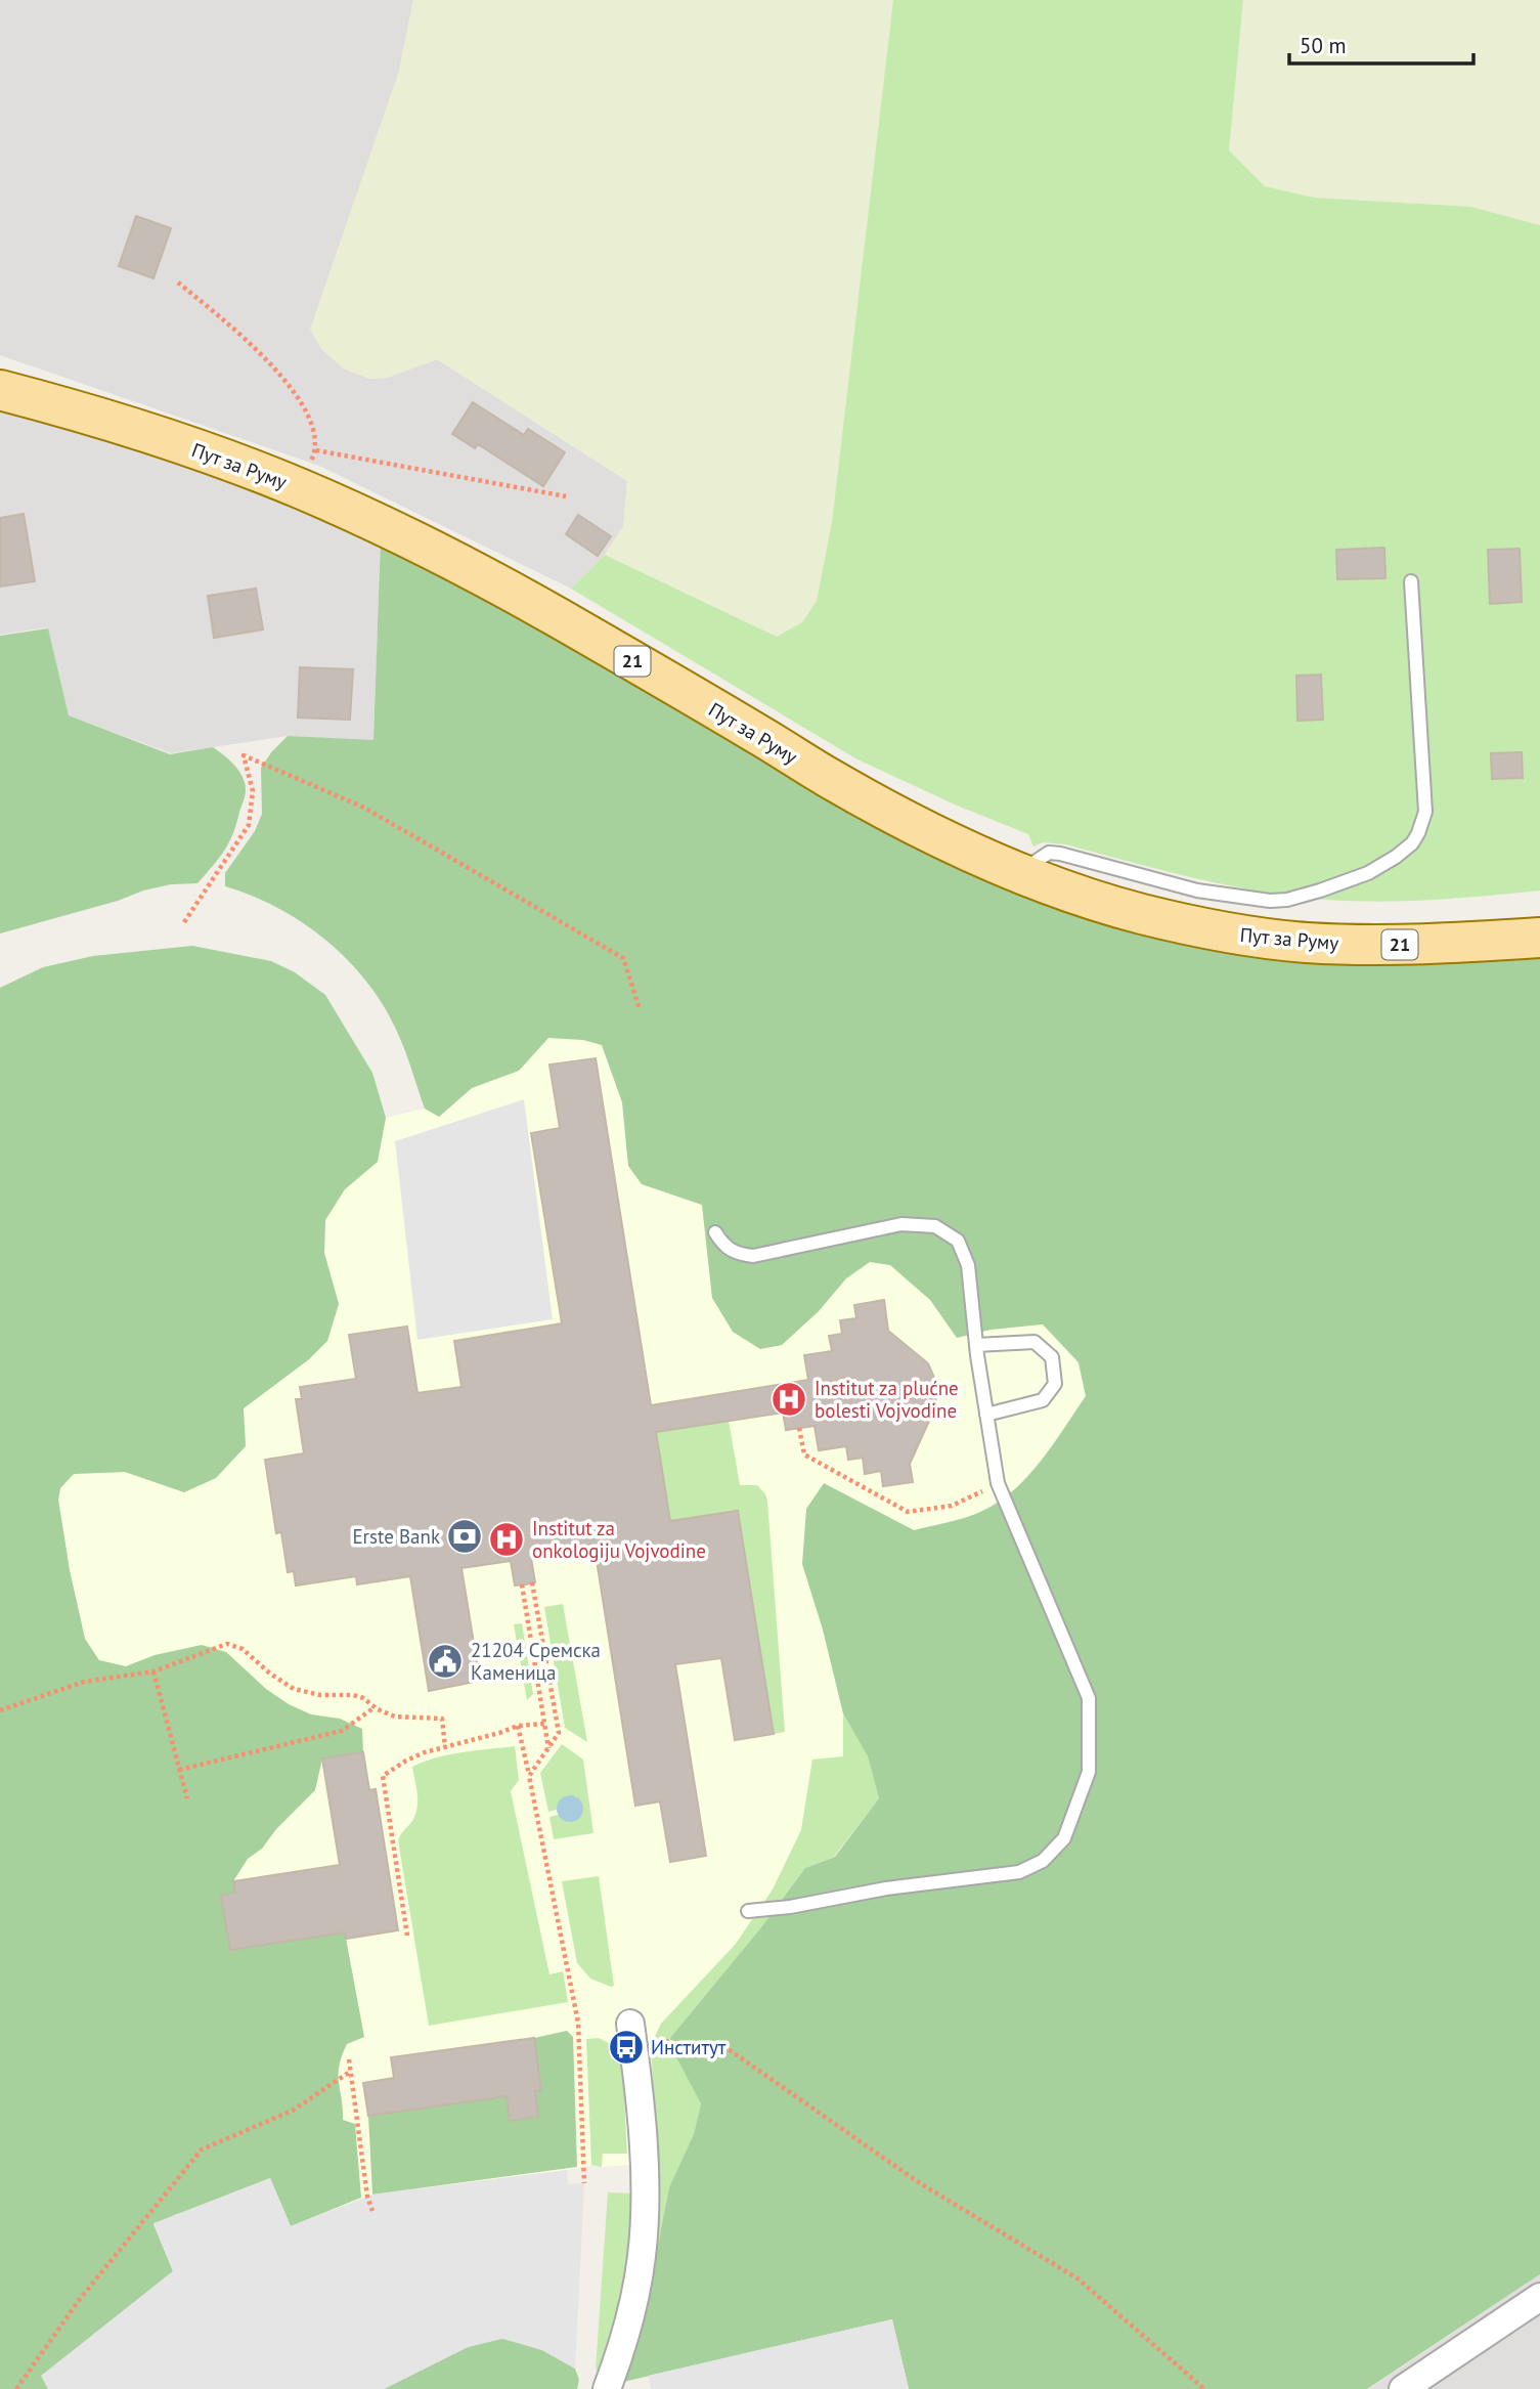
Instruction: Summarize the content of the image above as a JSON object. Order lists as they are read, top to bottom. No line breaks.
{"streets":{"main road":["Пут за Руму","21"]},"places":{"hospital":["Institut za plućne bolesti Vojvodine","Institut za onkologiju Vojvodine"],"bank":["Erste Bank"],"public building":["21204 Сремска Каменица"],"bus stop":["Институт"]},"scale_bar":"50 m"}
